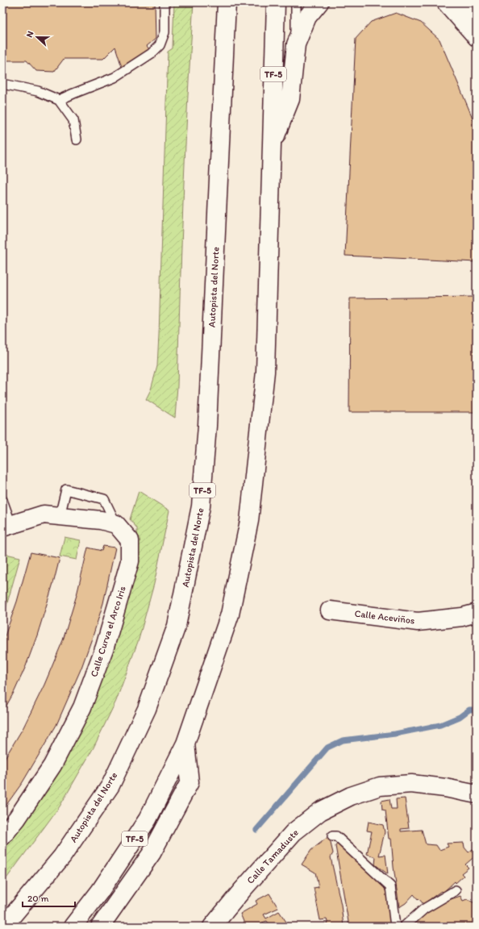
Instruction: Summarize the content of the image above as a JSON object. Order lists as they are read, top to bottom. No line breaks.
{"streets":{"main road":["TF-5","Autopista del Norte","Calle Aceviños","Calle Curva el Arco Iris","Calle Tamaduste"]},"scale_bar":"20 m","north":"left"}
